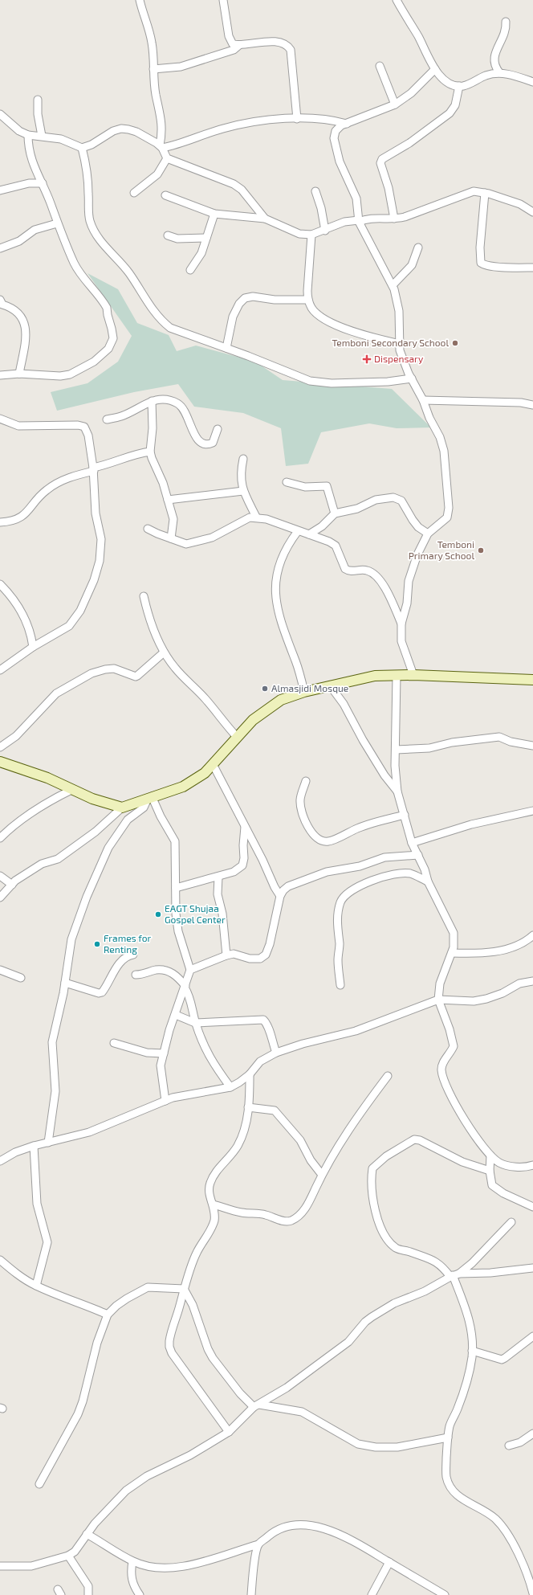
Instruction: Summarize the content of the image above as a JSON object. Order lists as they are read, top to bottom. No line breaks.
{"places":{"other":["Temboni Secondary School","Temboni Primary School","Almasjidi Mosque","EAGT Shujaa Gospel Center","Frames for Renting"],"health":["Dispensary"]}}
